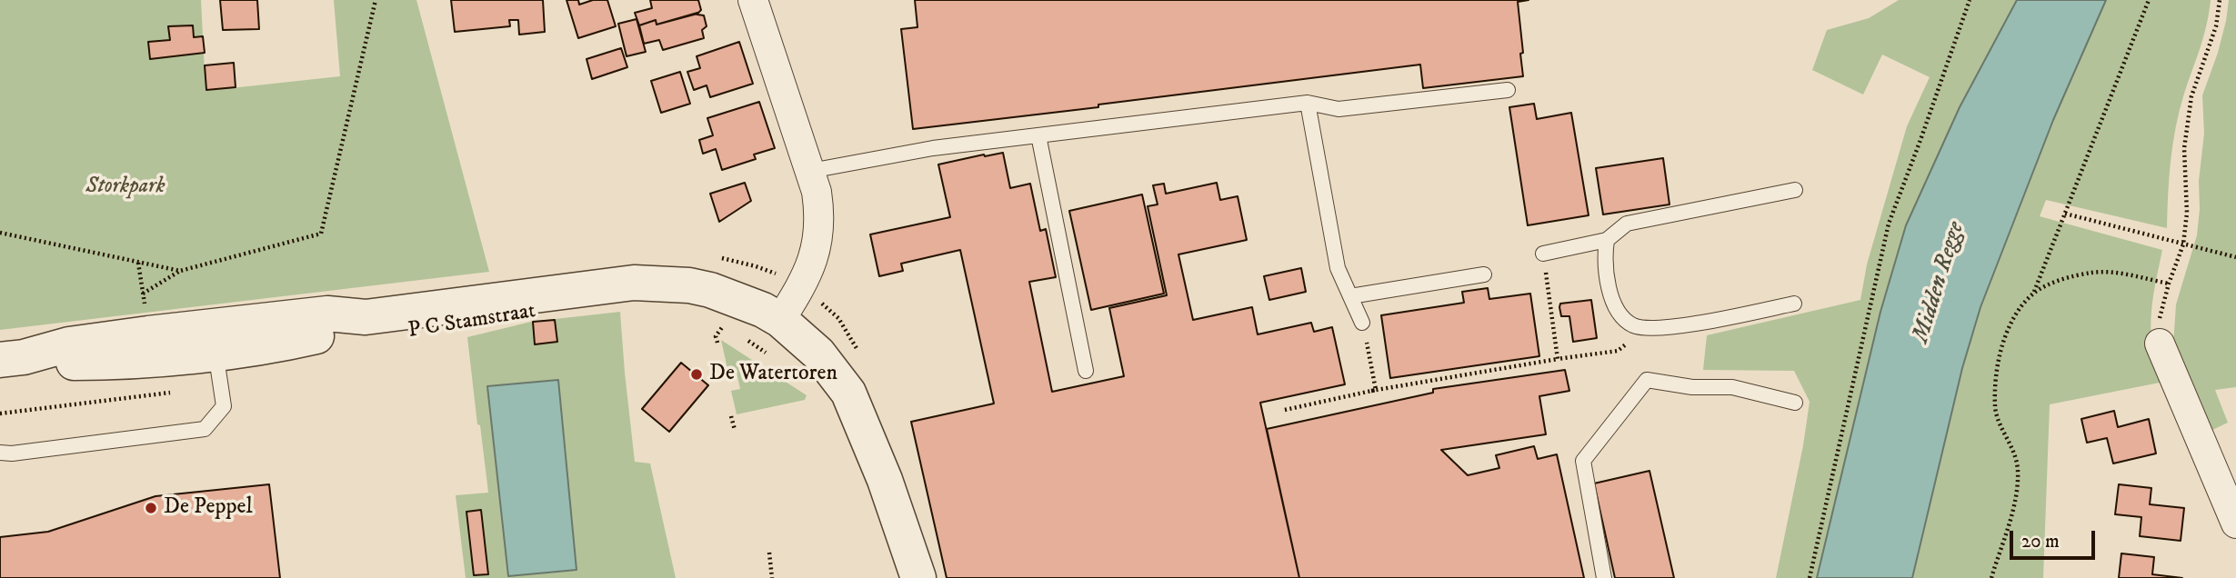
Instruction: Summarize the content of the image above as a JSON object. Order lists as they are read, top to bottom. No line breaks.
{"streets":{"street":["P C Stamstraat"]},"water":["Midden Regge"],"parks":["Storkpark"],"places":["De Watertoren","De Peppel"],"scale_bar":"20 m"}
